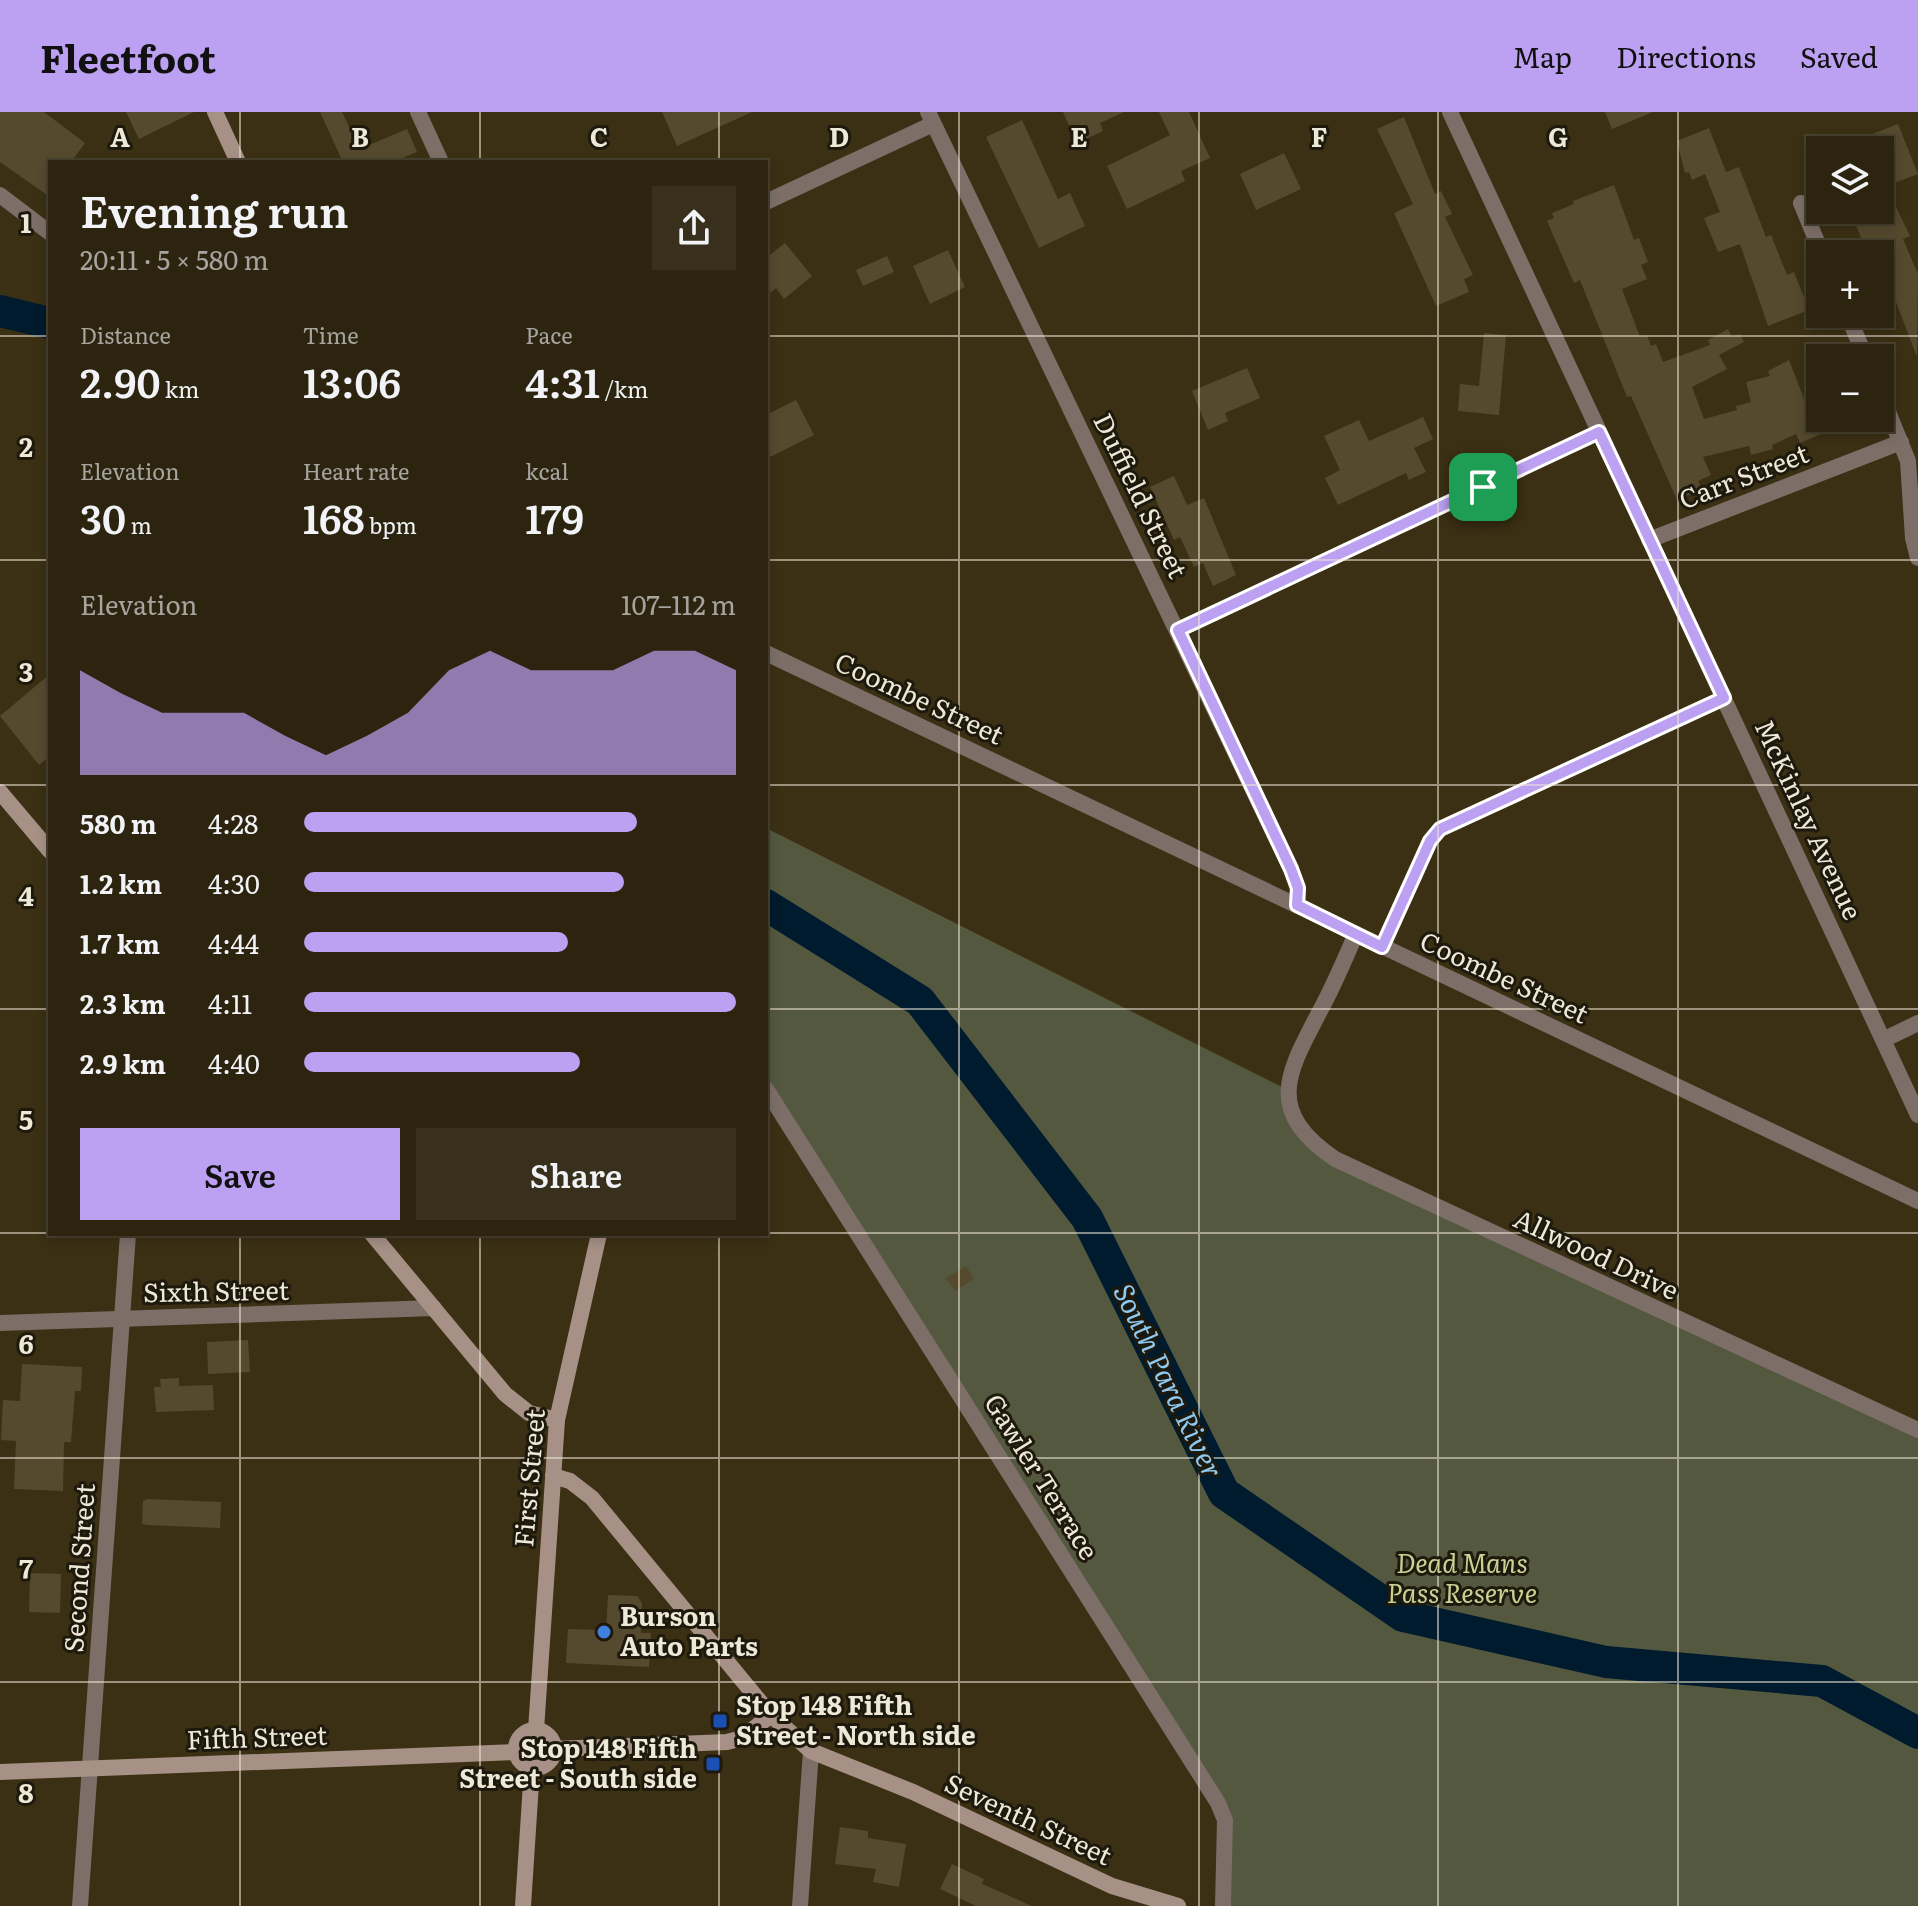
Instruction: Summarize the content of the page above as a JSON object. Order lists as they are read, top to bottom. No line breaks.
{"streets":{"street":["Carr Street","Duffield Street","Coombe Street","McKinlay Avenue","Allwood Drive","Sixth Street","Gawler Terrace","First Street","Second Street","Fifth Street","Seventh Street"]},"crossings":[["Carr Street","McKinlay Avenue"],["Duffield Street","Coombe Street"],["Coombe Street","Allwood Drive"],["Sixth Street","Second Street"],["First Street","Fifth Street"],["First Street","Seventh Street"],["Second Street","Fifth Street"]],"water":["South Para River"],"parks":["Dead Mans Pass Reserve"],"places":{"other":["Burson Auto Parts"],"transit":["Stop 148 Fifth Street - North side","Stop 148 Fifth Street - South side"]},"page":{"header":"Fleetfoot","nav":["Map","Directions","Saved"],"map_buttons":["+","−"],"heading":["Evening run","20:11 · 5 × 580 m"],"stats":[["Distance","2.90 km"],["Time","13:06"],["Pace","4:31 /km"],["Elevation","30 m"],["Heart rate","168 bpm"],["kcal","179"]],"chart":["Elevation","107–112 m"],"list":[{"name":"580 m","note":"4:28"},{"name":"1.2 km","note":"4:30"},{"name":"1.7 km","note":"4:44"},{"name":"2.3 km","note":"4:11"},{"name":"2.9 km","note":"4:40"}],"buttons":["Save","Share"]},"grid":{"columns":["A","B","C","D","E","F","G"],"rows":["1","2","3","4","5","6","7","8"]}}
